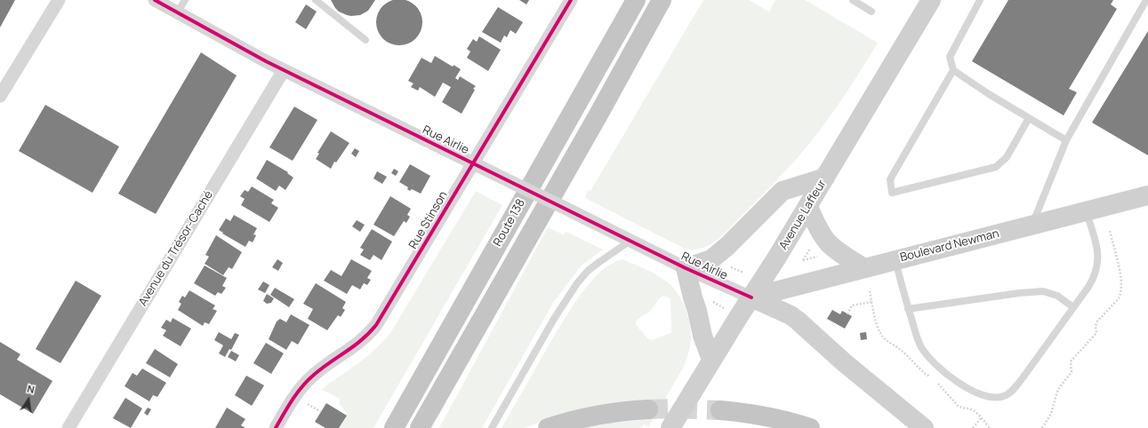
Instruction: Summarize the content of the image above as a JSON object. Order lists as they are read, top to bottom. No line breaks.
{"streets":{"highway":["Route 138"],"main road":["Rue Airlie","Avenue Lafleur","Boulevard Newman"],"street":["Rue Stinson","Avenue du Trésor-Caché"]},"crossings":[["Rue Airlie","Avenue Lafleur"],["Rue Airlie","Rue Stinson"],["Rue Airlie","Boulevard Newman"],["Rue Airlie","Avenue du Trésor-Caché"],["Avenue Lafleur","Boulevard Newman"]],"north":"top"}
